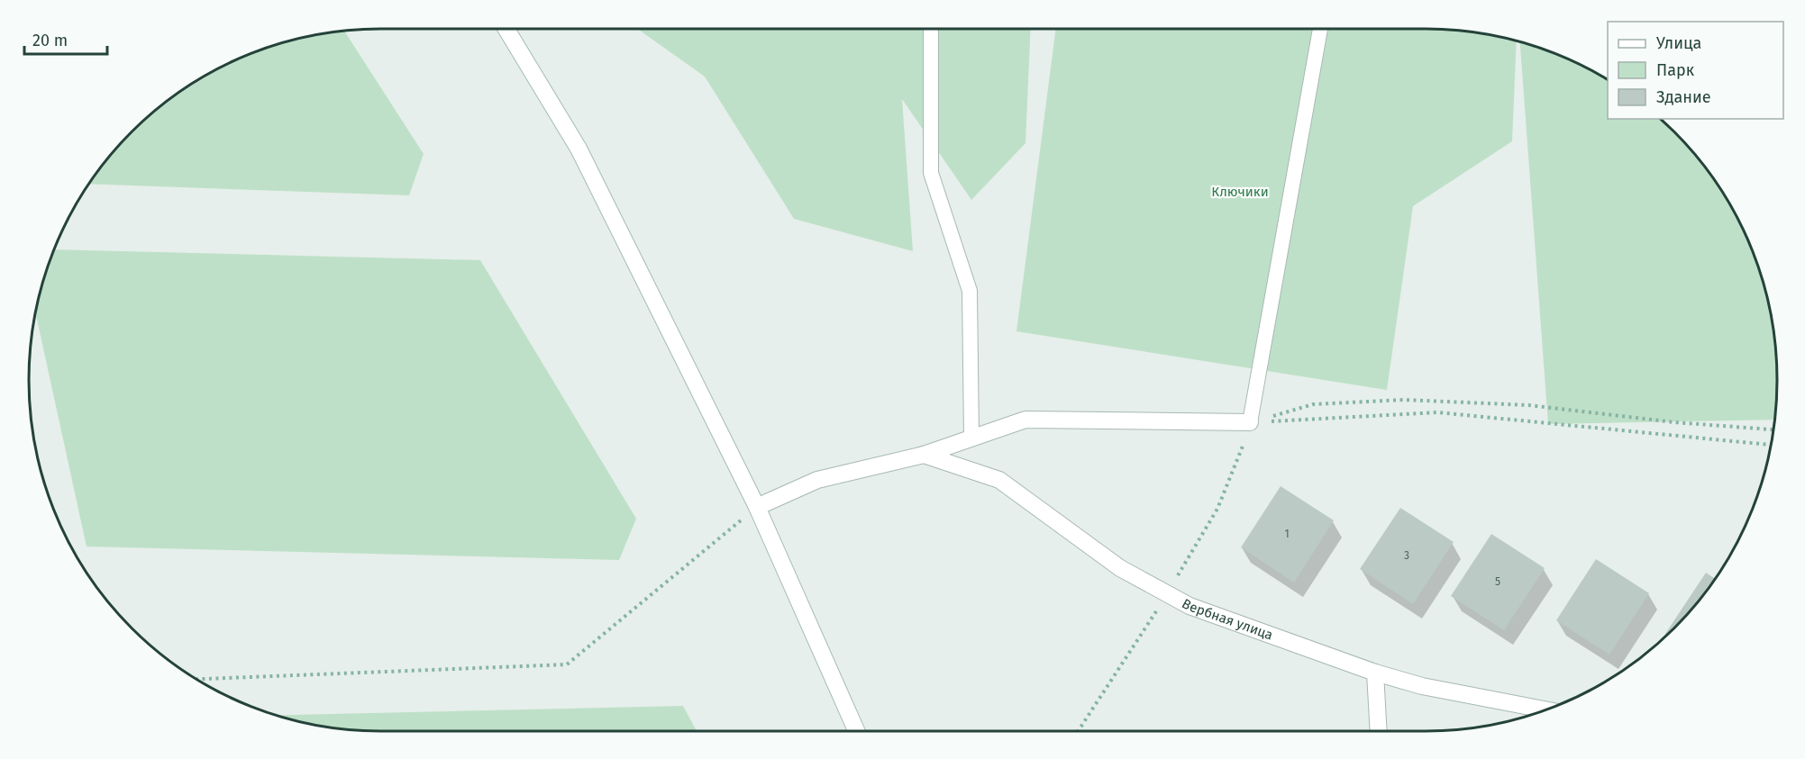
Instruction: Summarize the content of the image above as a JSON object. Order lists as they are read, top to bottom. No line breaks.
{"streets":{"street":["Вербная улица"]},"parks":["Ключики"],"house_numbers":["1","3","5"],"legend":["Улица","Парк","Здание"],"scale_bar":"20 m"}
